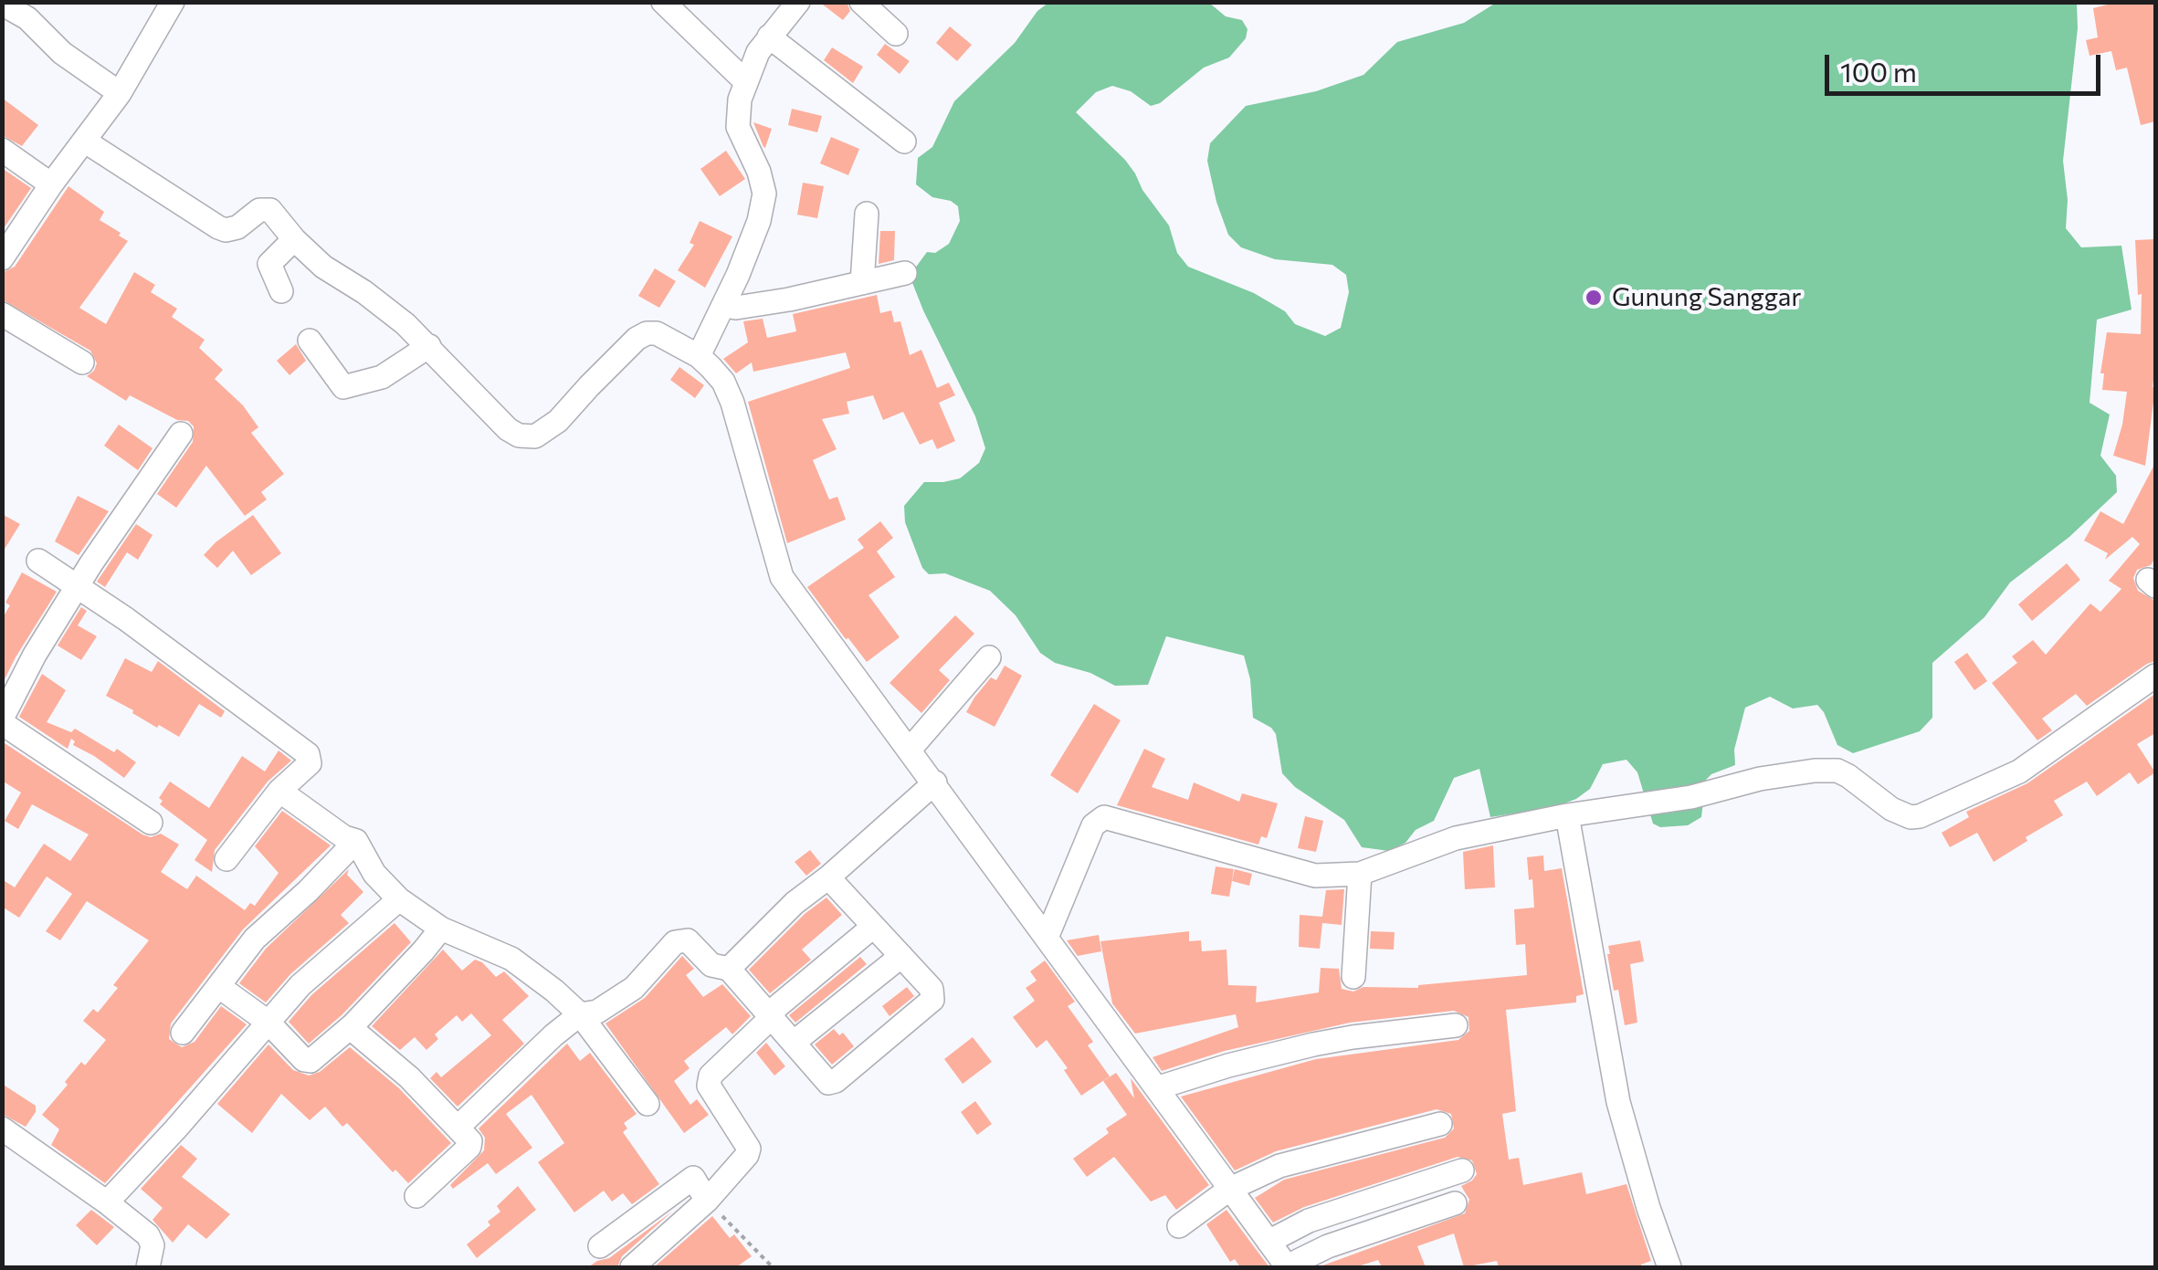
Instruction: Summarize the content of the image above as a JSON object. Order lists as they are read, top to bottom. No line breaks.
{"places":["Gunung Sanggar"],"scale_bar":"100 m"}
